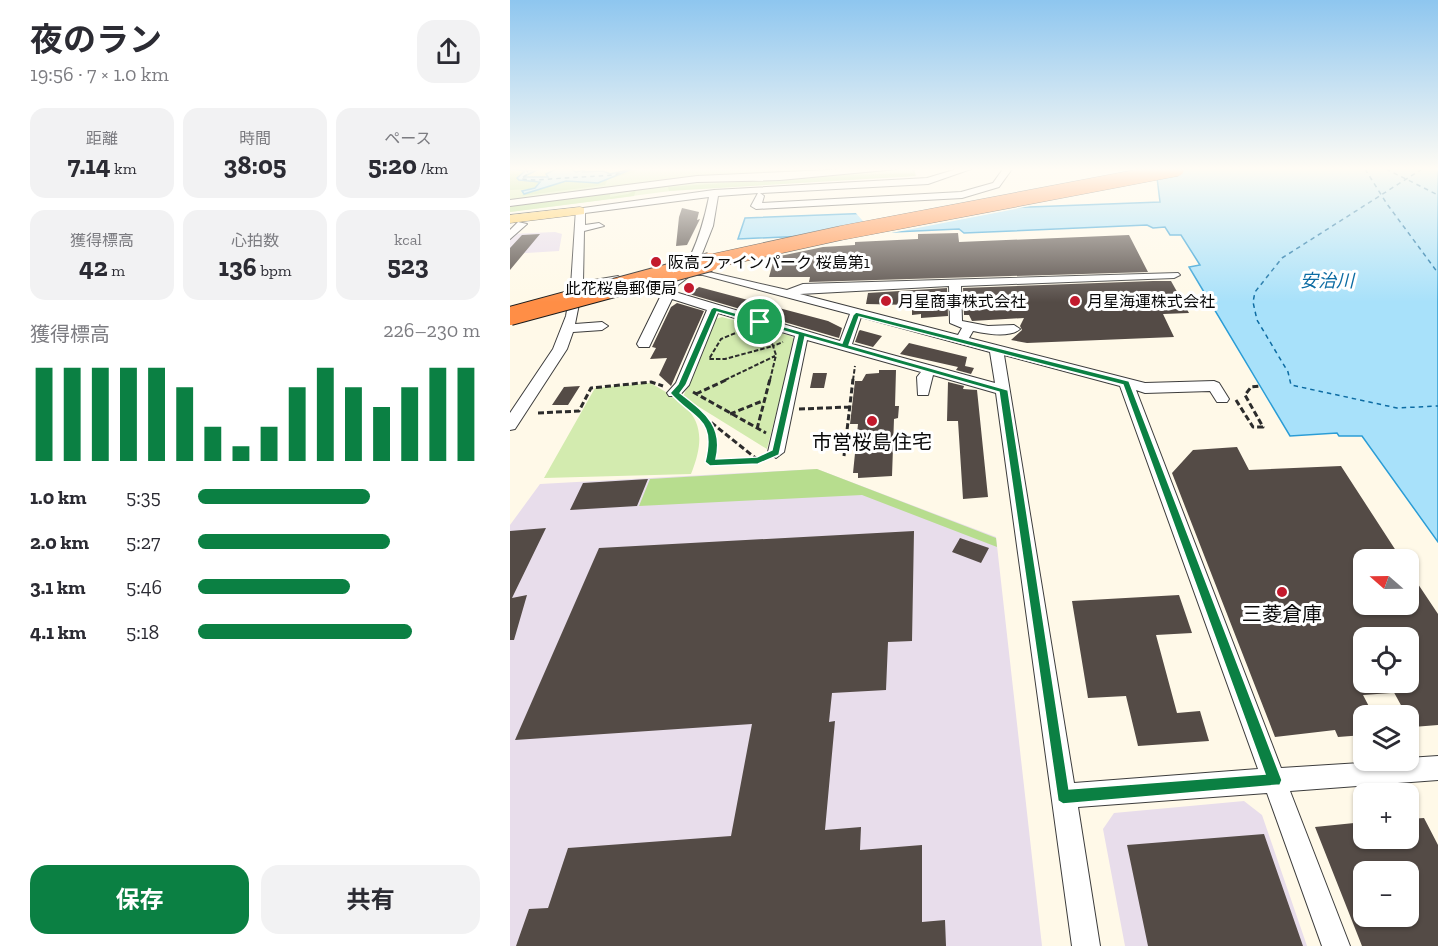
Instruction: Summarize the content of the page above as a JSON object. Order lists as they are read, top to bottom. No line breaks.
{"water":["安治川"],"places":["阪高ファインパーク 桜島第1","此花桜島郵便局","月星商事株式会社","月星海運株式会社","市営桜島住宅","三菱倉庫"],"north":"left","page":{"heading":["夜のラン","19:56 · 7 × 1.0 km"],"stats":[["距離","7.14 km"],["時間","38:05"],["ペース","5:20 /km"],["獲得標高","42 m"],["心拍数","136 bpm"],["kcal","523"]],"chart":["獲得標高","226–230 m"],"list":[{"name":"1.0 km","note":"5:35"},{"name":"2.0 km","note":"5:27"},{"name":"3.1 km","note":"5:46"},{"name":"4.1 km","note":"5:18"}],"map_buttons":["+","−"],"buttons":["保存","共有"]}}
